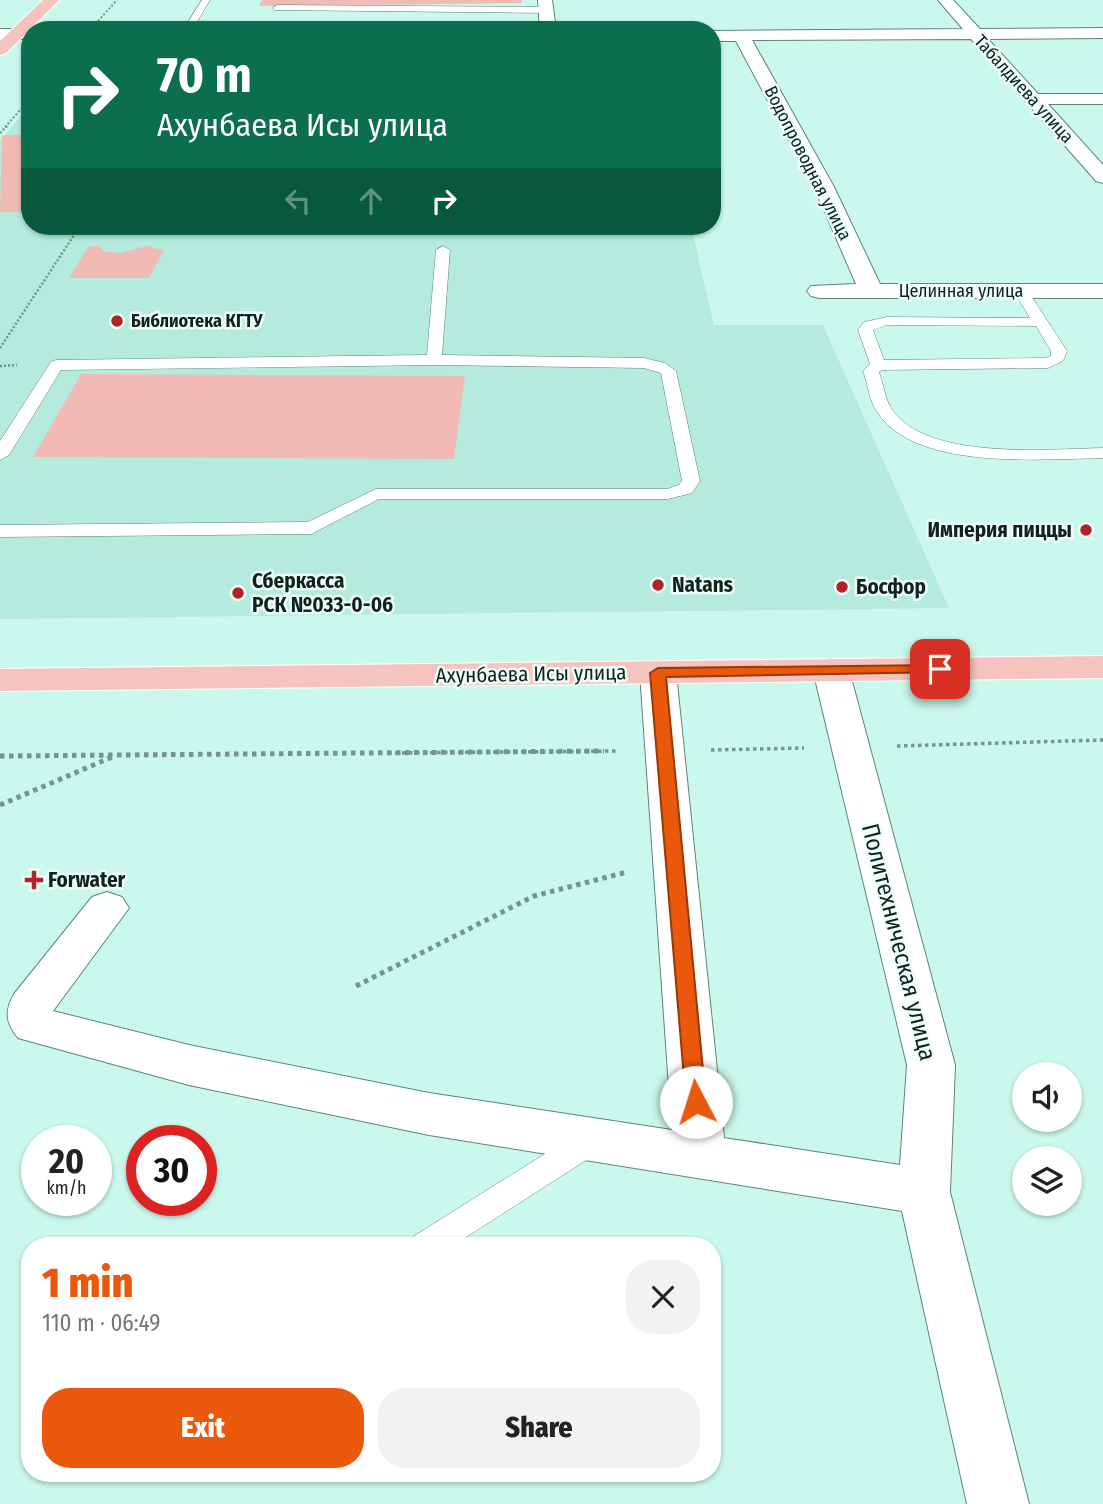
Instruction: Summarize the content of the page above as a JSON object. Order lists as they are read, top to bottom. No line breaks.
{"streets":{"main road":["Ахунбаева Исы улица"],"street":["Табалдиева улица","Водопроводная улица","Целинная улица","Политехническая улица"]},"crossings":[["Водопроводная улица","Целинная улица"],["Ахунбаева Исы улица","Политехническая улица"]],"places":{"other":["Библиотека КГТУ","Империя пиццы","Natans","Босфор","Сберкасса РСК №033-0-06"],"health":["Forwater"]},"page":{"turn":["70 m","Ахунбаева Исы улица"],"speed":"20 km/h","limit":"30","heading":["1 min","110 m · 06:49"],"buttons":["Exit","Share"]}}
